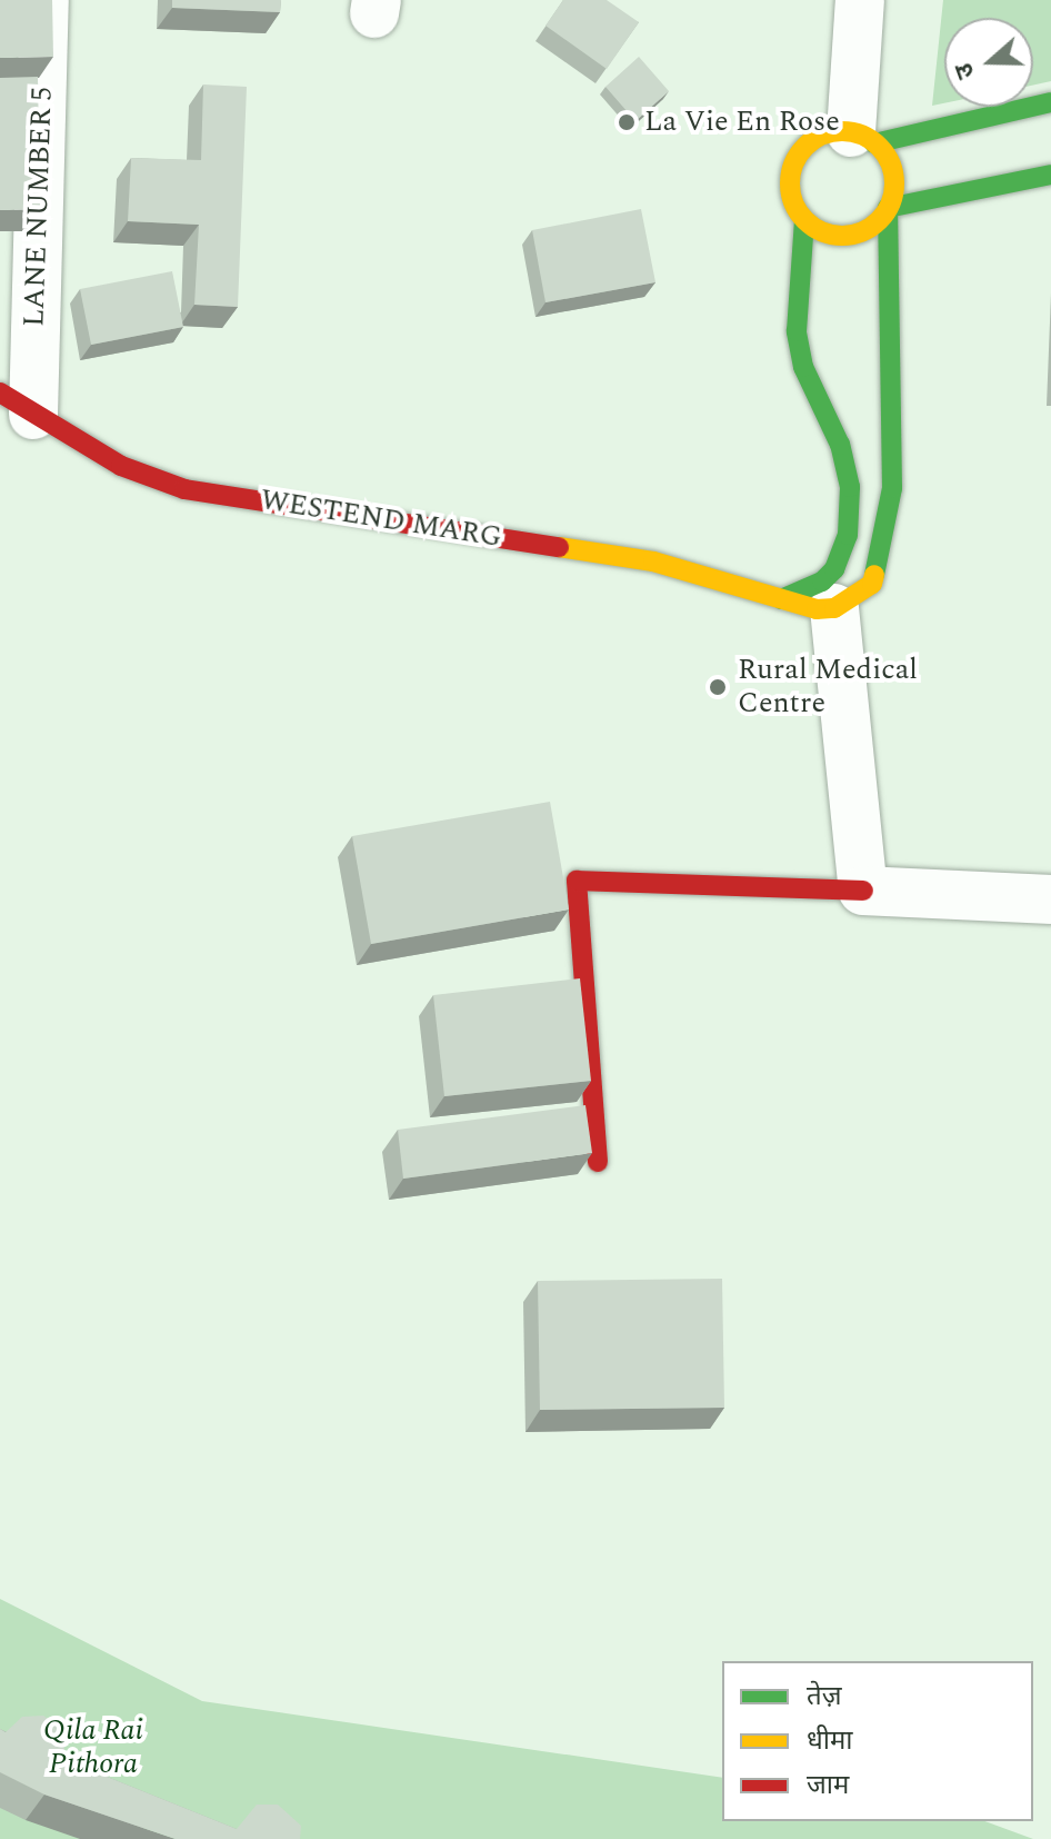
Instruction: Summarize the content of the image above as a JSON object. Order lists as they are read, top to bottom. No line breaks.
{"streets":{"street":["LANE NUMBER 5","WESTEND MARG"]},"crossings":[["LANE NUMBER 5","WESTEND MARG"]],"parks":["Qila Rai Pithora"],"places":["La Vie En Rose","Rural Medical Centre"],"legend":["तेज़","धीमा","जाम"],"north":"left"}
